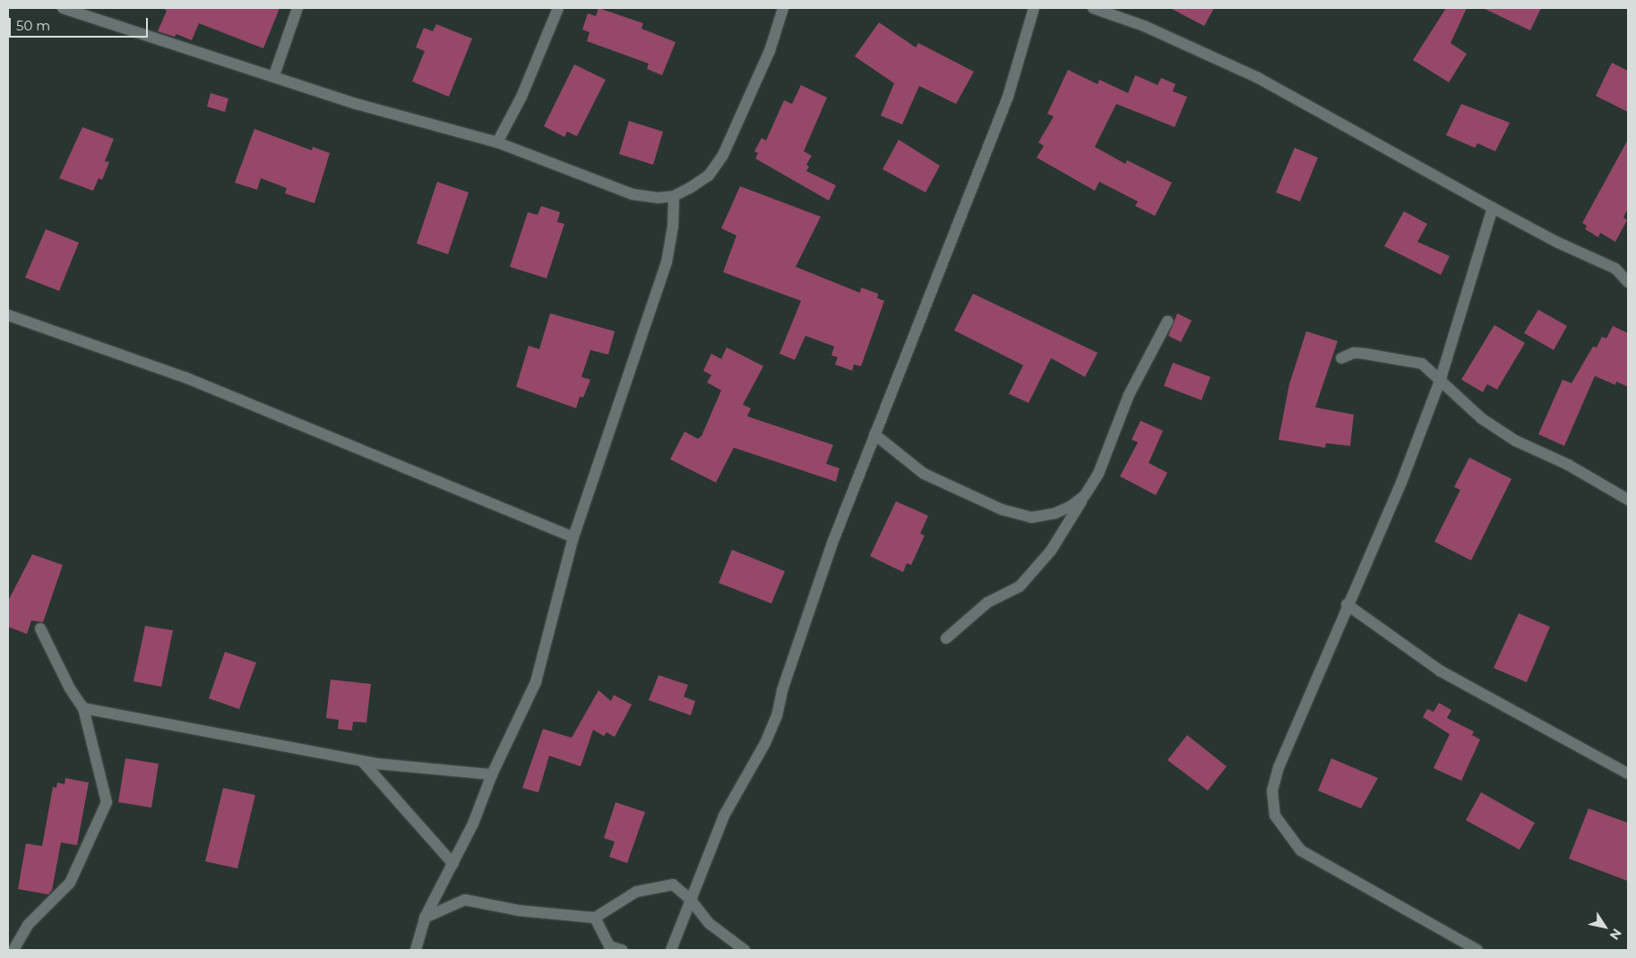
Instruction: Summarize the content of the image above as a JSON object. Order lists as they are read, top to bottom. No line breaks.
{"scale_bar":"50 m","north":"bottom right"}
